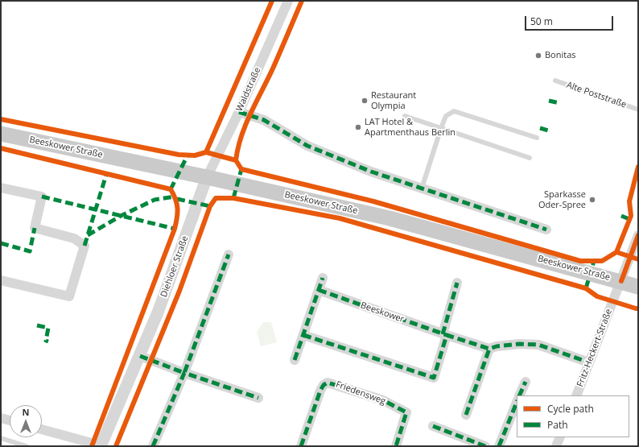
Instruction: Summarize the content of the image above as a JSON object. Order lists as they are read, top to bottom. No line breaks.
{"streets":{"main road":["Beeskower Straße"],"street":["Waldstraße","Diehloer Straße","Beeskower","Fritz-Heckert-Straße","Friedensweg"],"lane":["Alte Poststraße"]},"crossings":[["Waldstraße","Beeskower Straße"],["Waldstraße","Diehloer Straße"],["Beeskower Straße","Diehloer Straße"],["Beeskower Straße","Fritz-Heckert-Straße"]],"places":["Bonitas","Restaurant Olympia","LAT Hotel & Apartmenthaus Berlin","Sparkasse Oder-Spree"],"legend":["Cycle path","Path"],"scale_bar":"50 m","north":"top"}
